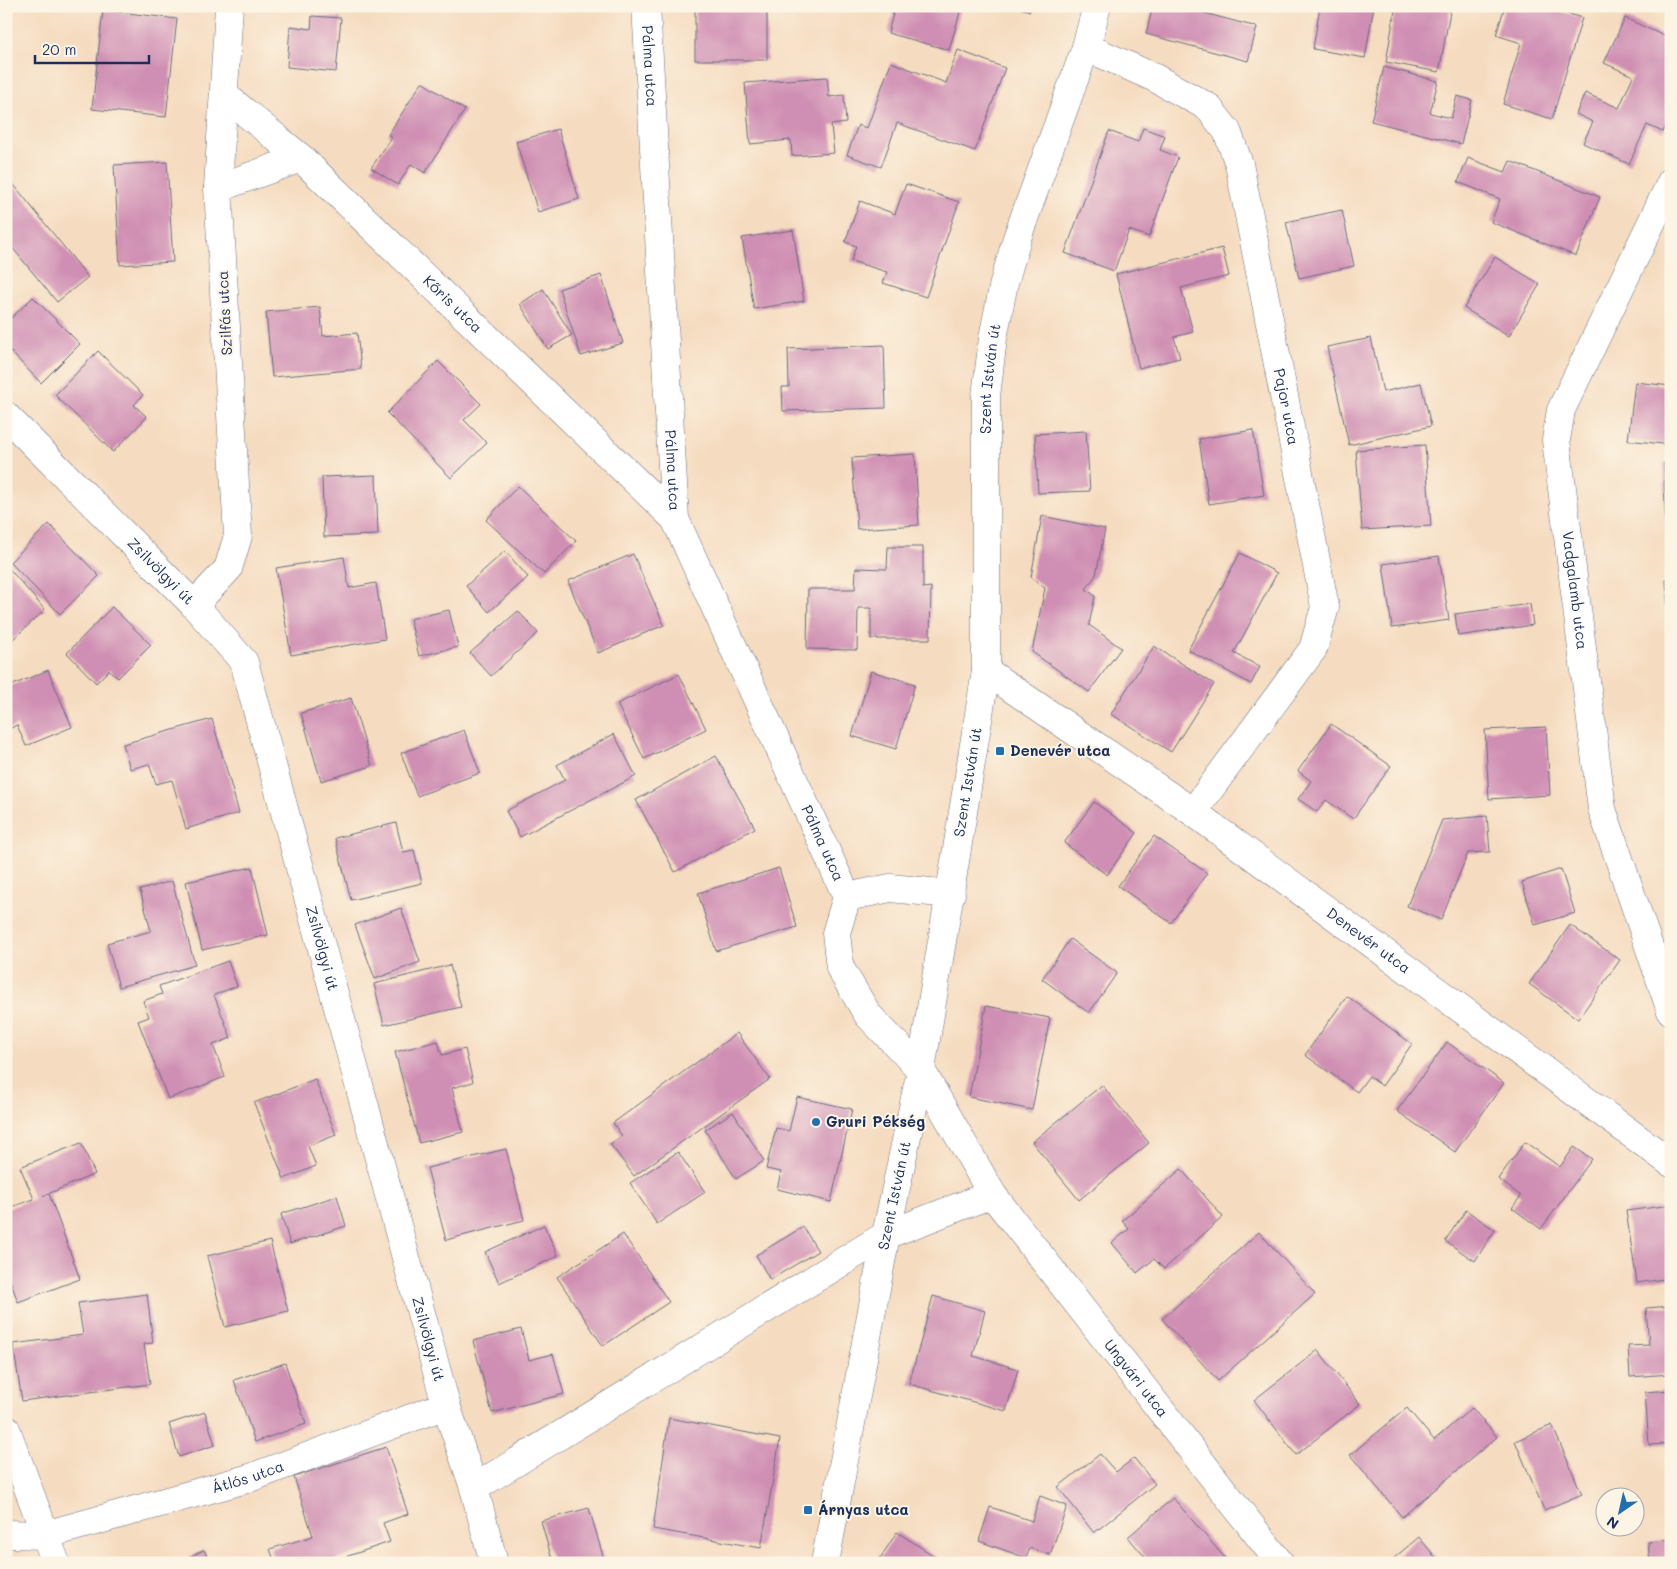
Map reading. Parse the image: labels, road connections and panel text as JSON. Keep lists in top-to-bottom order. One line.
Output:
{"streets":{"street":["Pálma utca","Kőris utca","Szilfás utca","Szent István út","Pajor utca","Zsilvölgyi út","Vadgalamb utca","Denevér utca","Ungvári utca","Átlós utca"]},"crossings":[["Pálma utca","Kőris utca"],["Pálma utca","Szent István út"],["Pálma utca","Ungvári utca"],["Kőris utca","Szilfás utca"],["Szilfás utca","Zsilvölgyi út"],["Szent István út","Pajor utca"],["Szent István út","Denevér utca"],["Szent István út","Ungvári utca"],["Pajor utca","Denevér utca"],["Zsilvölgyi út","Átlós utca"]],"places":{"transit":["Denevér utca","Árnyas utca"],"other":["Gruri Pékség"]},"scale_bar":"20 m","north":"bottom left"}
